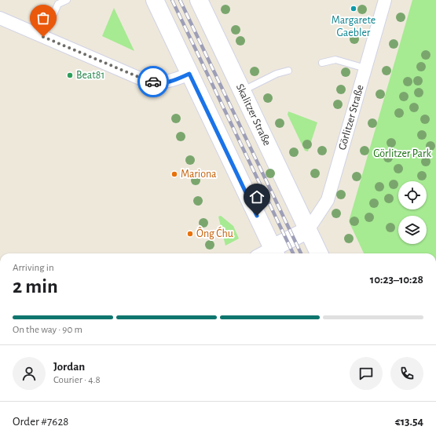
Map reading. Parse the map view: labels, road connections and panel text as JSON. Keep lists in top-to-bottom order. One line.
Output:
{"streets":{"main road":["Skalitzer Straße"],"street":["Görlitzer Straße"]},"crossings":[["Skalitzer Straße","Görlitzer Straße"]],"parks":["Görlitzer Park"],"places":["Margarete Gaebler","Beat81","Mariona","Ông Ćhu"],"page":{"heading":["2 min","Arriving in","10:23–10:28"],"panel":["Jordan","Courier · 4.8","Order #7628","€13.54"],"bar":"On the way · 90 m"}}
